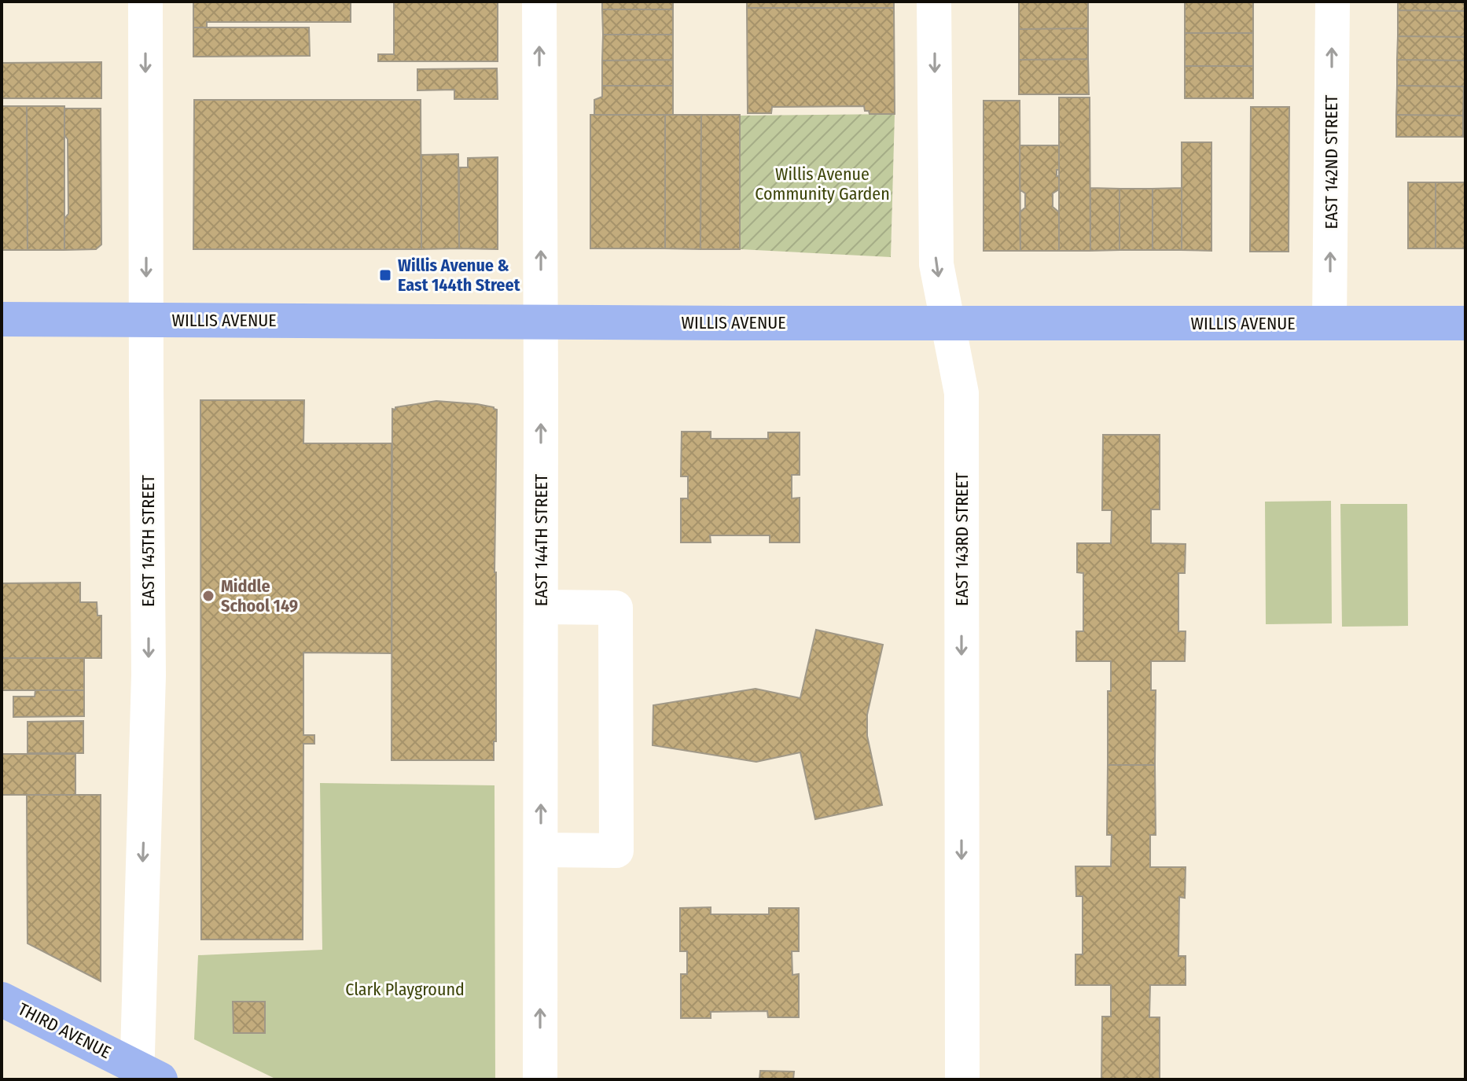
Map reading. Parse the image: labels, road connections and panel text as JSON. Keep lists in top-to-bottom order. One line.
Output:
{"streets":{"main road":["WILLIS AVENUE","THIRD AVENUE"],"street":["EAST 142ND STREET","EAST 143RD STREET","EAST 144TH STREET","EAST 145TH STREET"]},"crossings":[["EAST 142ND STREET","WILLIS AVENUE"],["WILLIS AVENUE","EAST 143RD STREET"],["WILLIS AVENUE","EAST 144TH STREET"],["WILLIS AVENUE","EAST 145TH STREET"],["EAST 145TH STREET","THIRD AVENUE"]],"one_way":["EAST 142ND STREET","EAST 143RD STREET","EAST 144TH STREET","EAST 145TH STREET"],"parks":["Willis Avenue Community Garden","Clark Playground"],"places":{"transit":["Willis Avenue & East 144th Street"],"other":["Middle School 149"]}}
